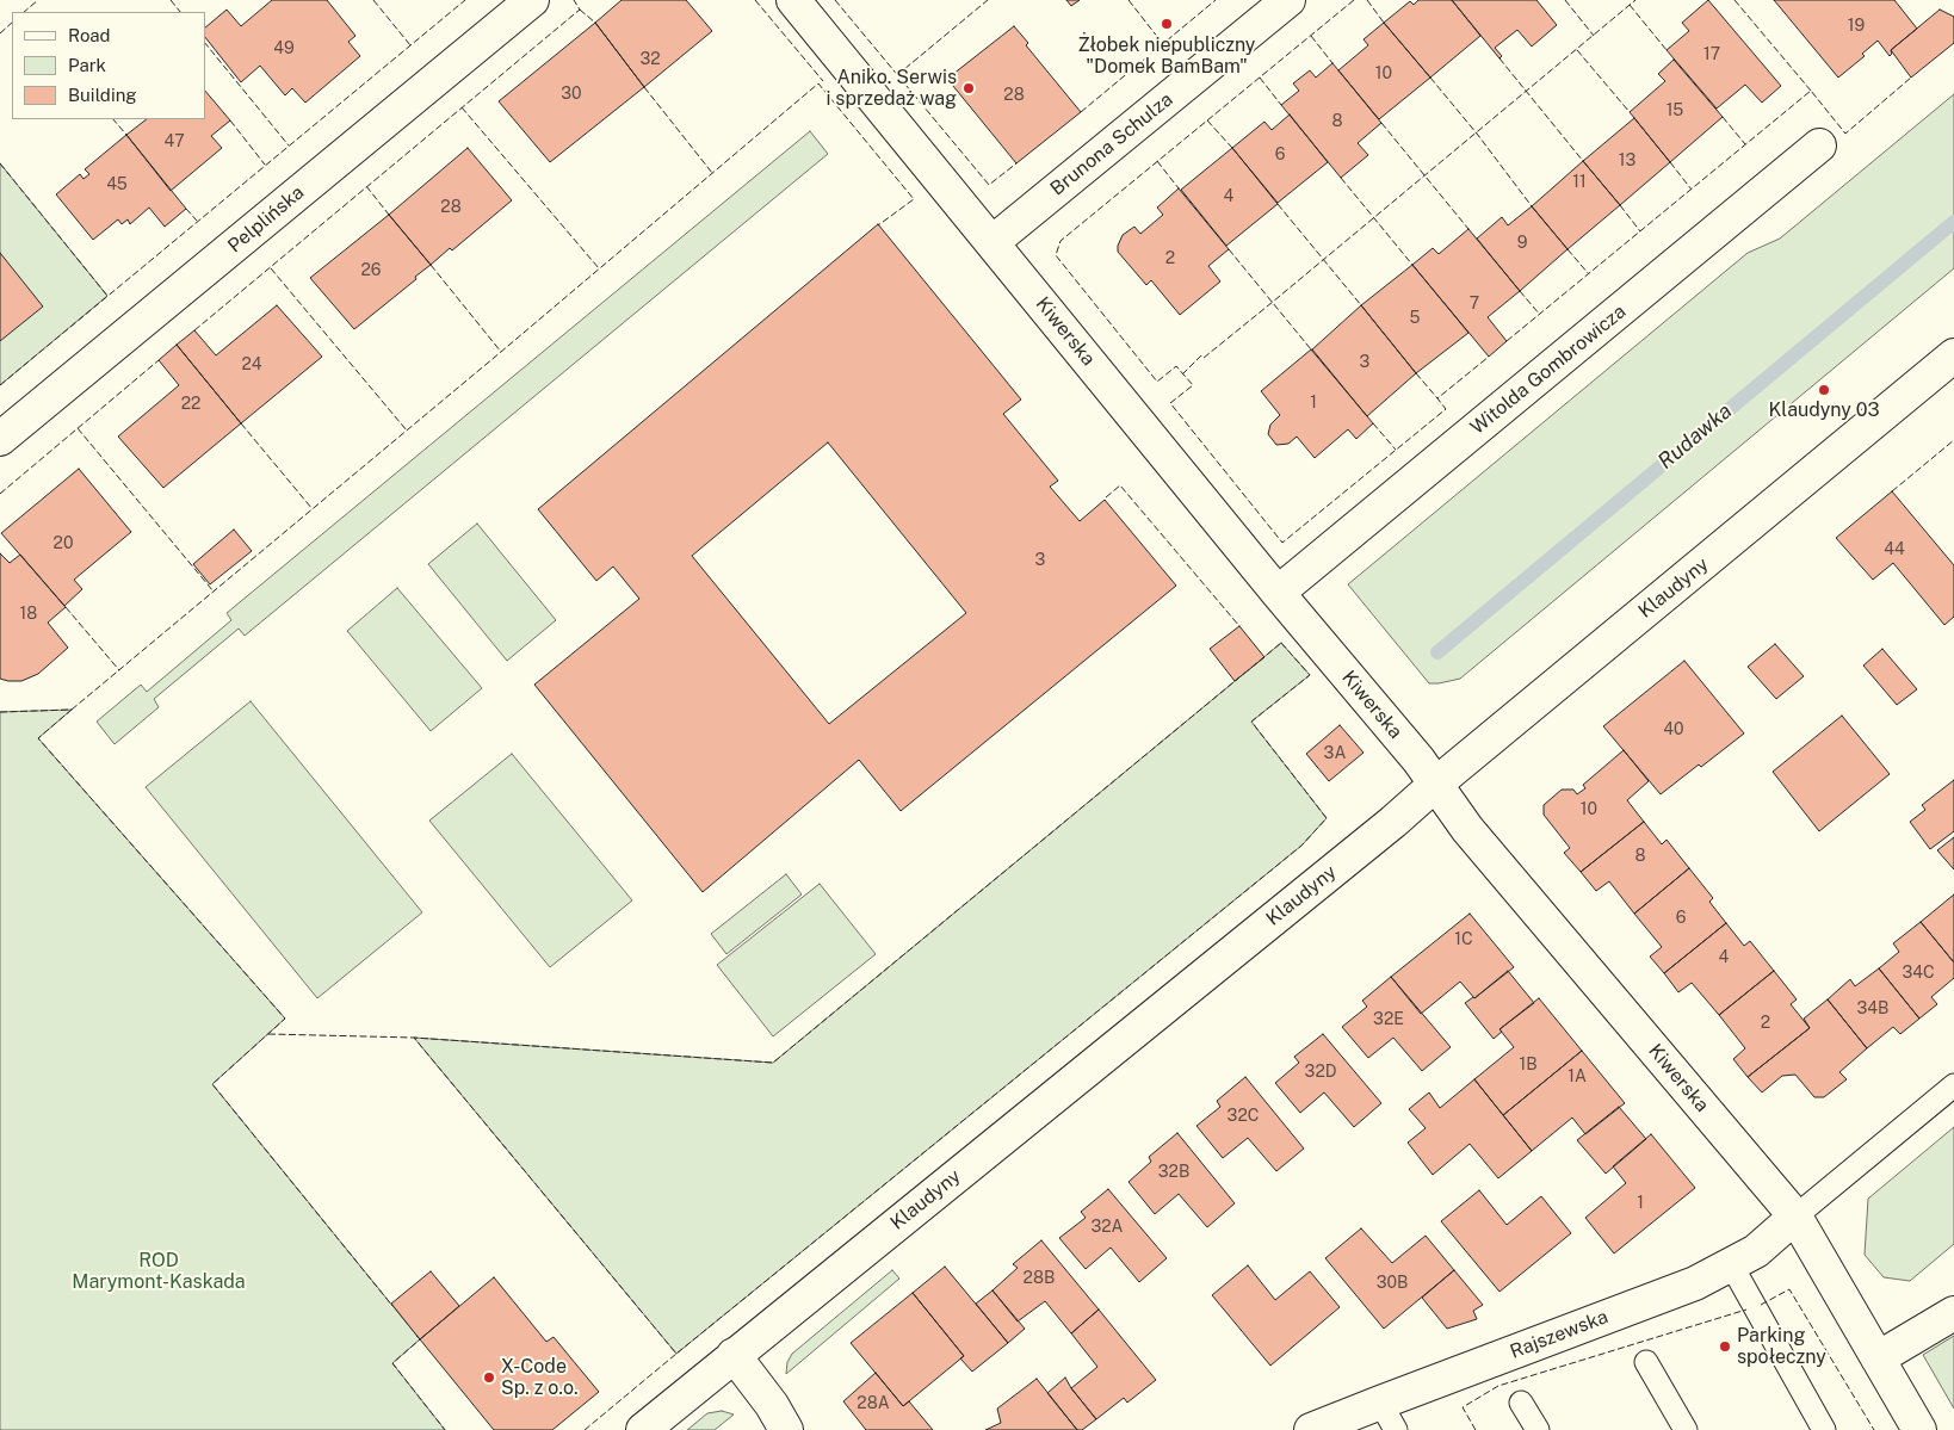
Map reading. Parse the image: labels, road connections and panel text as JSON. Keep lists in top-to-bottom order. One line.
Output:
{"streets":{"street":["Brunona Schulza","Pelplińska","Kiwerska","Witolda Gombrowicza","Klaudyny","Rajszewska"]},"crossings":[["Brunona Schulza","Kiwerska"],["Kiwerska","Witolda Gombrowicza"],["Kiwerska","Klaudyny"],["Kiwerska","Rajszewska"]],"water":["Rudawka"],"parks":["ROD Marymont-Kaskada"],"places":["Żłobek niepubliczny \"Domek BamBam\"","Aniko. Serwis i sprzedaż wag","Klaudyny 03","Parking społeczny","X-Code Sp. z o.o."],"house_numbers":["19","49","17","32","10","30","28","15","8","47","6","13","11","45","4","28","9","2","26","7","5","3","24","1","22","20","44","3","18","40","3A","10","8","6","1C","4","34C","34B","32E","2","1B","32D","1A","32C","32B","1","32A","28B","30B","28A"],"legend":["Road","Park","Building"]}
